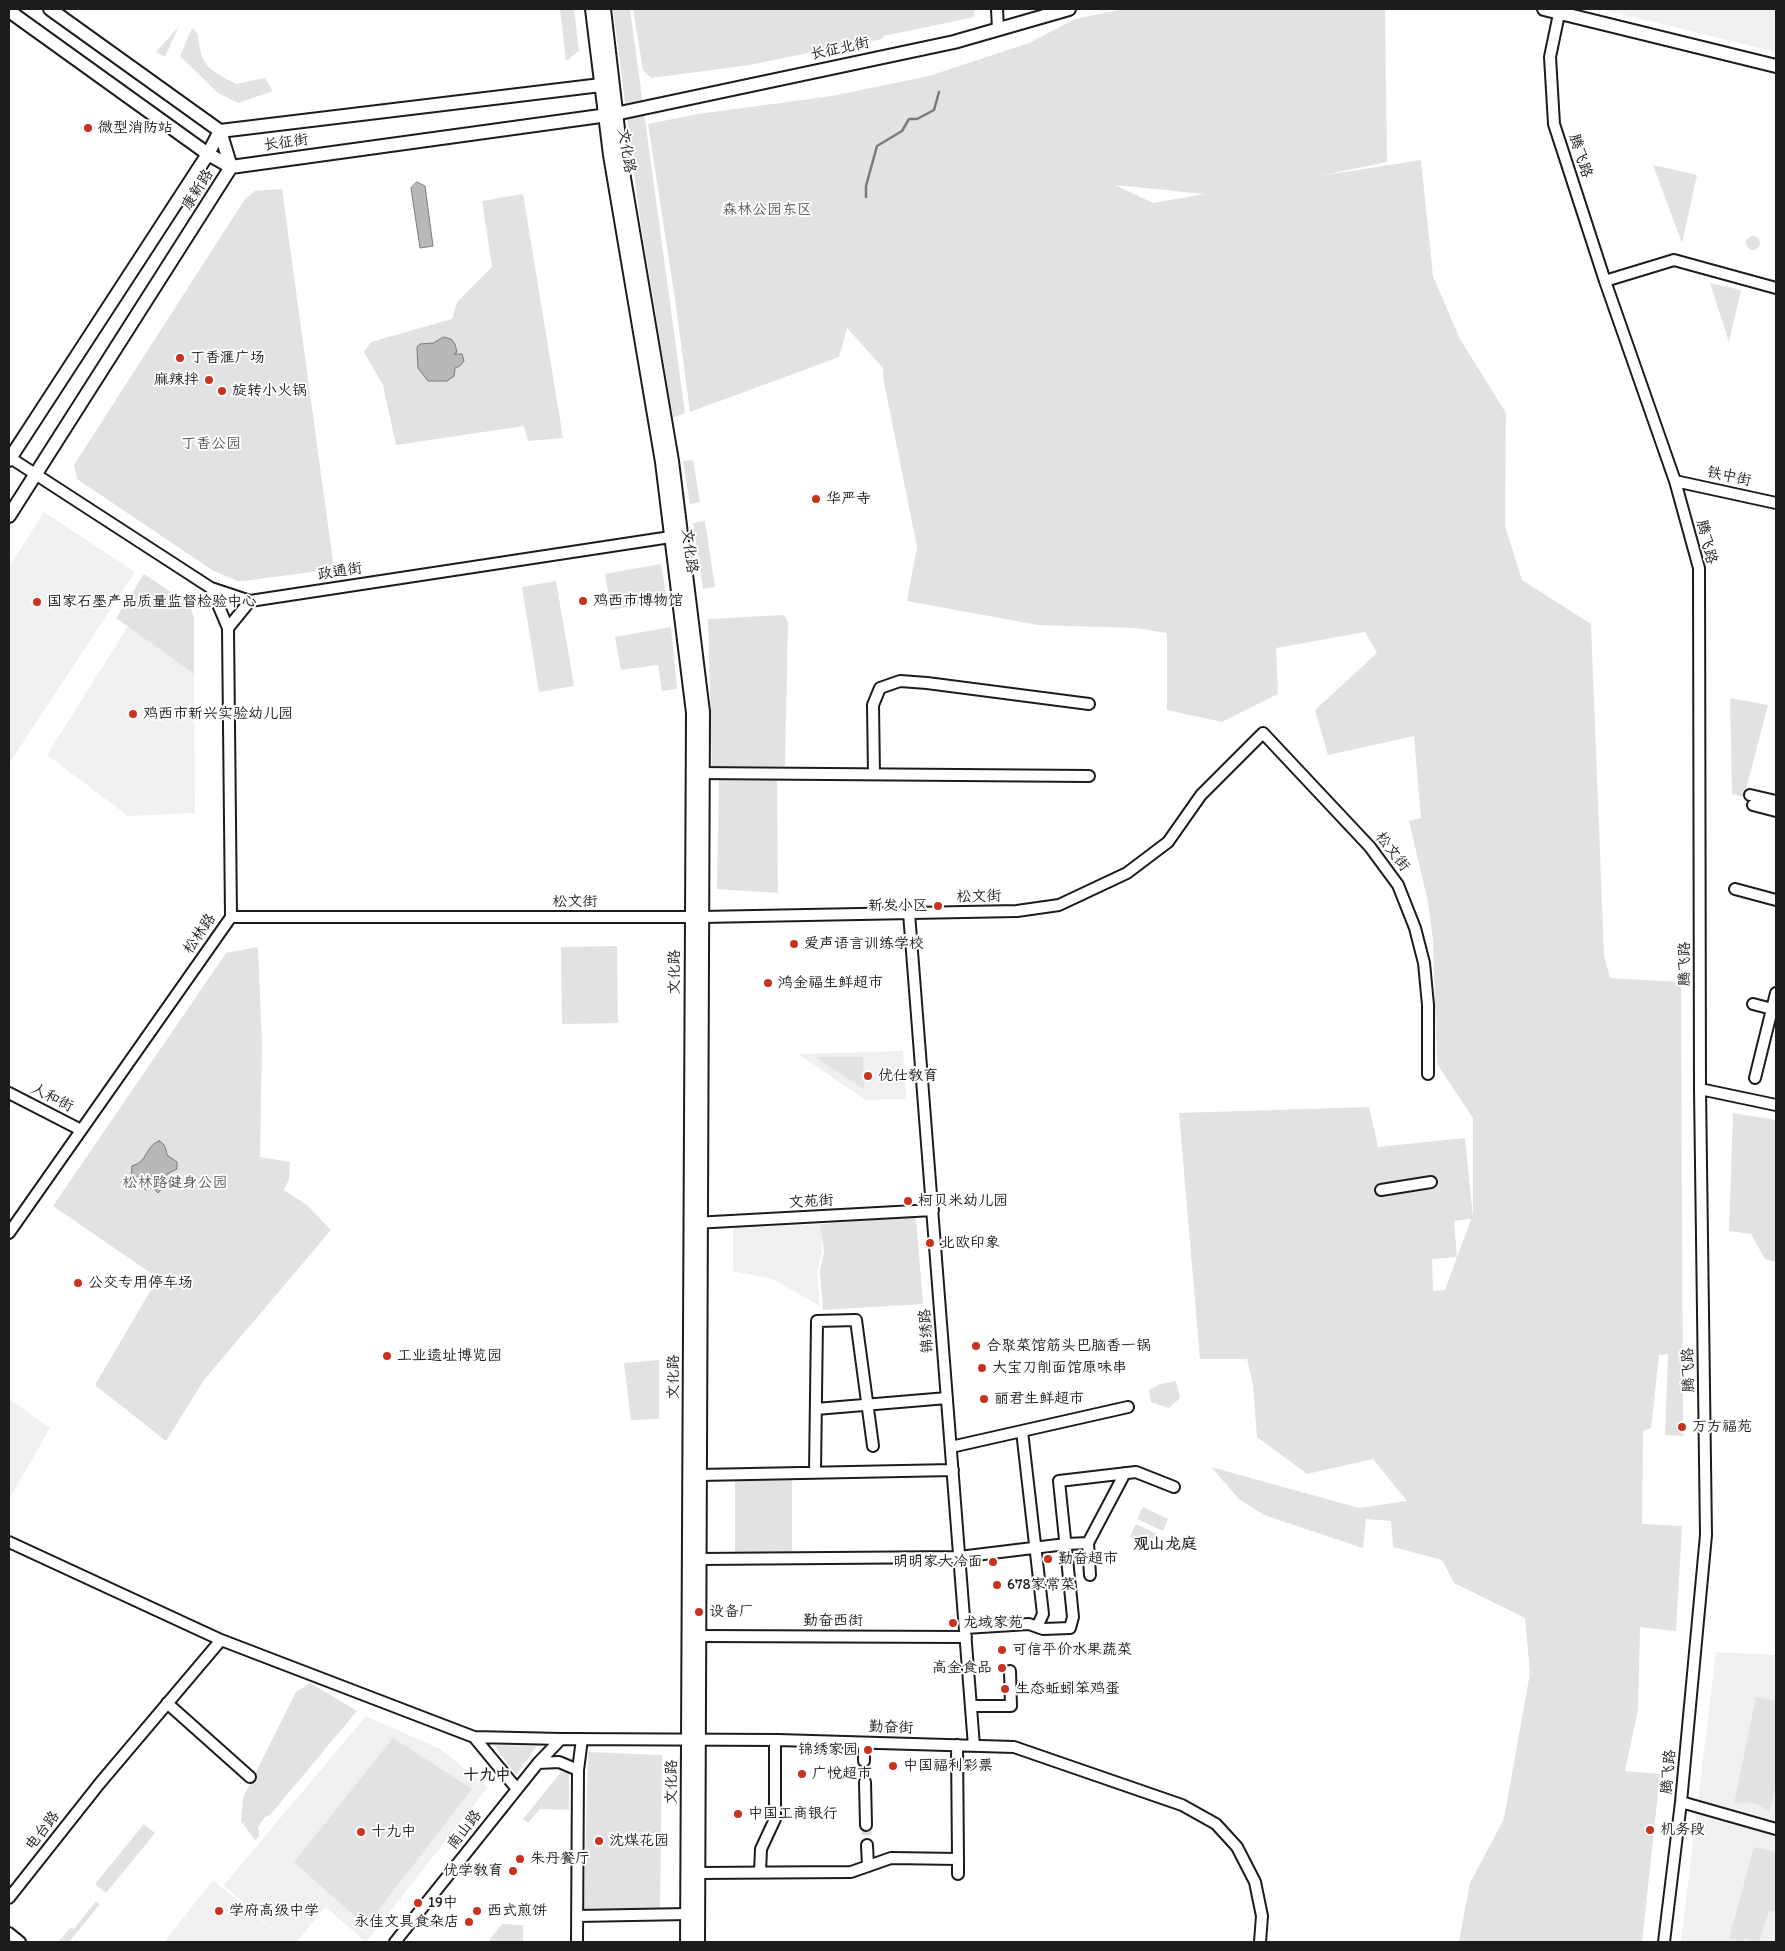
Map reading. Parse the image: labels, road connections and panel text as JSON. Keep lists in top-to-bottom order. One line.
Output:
{"streets":{"main road":["长征北街","长征街","文化路","康新路"],"street":["腾飞路","铁中街","政通街","松文街","松林路","人和街","文苑街","锦绣路","勤奋西街","勤奋街","南山路","电台路"]},"crossings":[["长征北街","长征街"],["长征北街","文化路"],["长征街","文化路"],["长征街","康新路"],["文化路","政通街"],["文化路","松文街"],["文化路","文苑街"],["文化路","勤奋西街"],["文化路","勤奋街"],["腾飞路","铁中街"],["康新路","政通街"],["松文街","松林路"],["松文街","锦绣路"],["松林路","人和街"],["文苑街","锦绣路"],["锦绣路","勤奋西街"],["锦绣路","勤奋街"],["勤奋街","南山路"]],"districts":["观山龙庭","十九中"],"parks":["森林公园东区","丁香公园","松林路健身公园"],"places":["微型消防站","丁香滙广场","麻辣拌","旋转小火锅","华严寺","鸡西市博物馆","国家石墨产品质量监督检验中心","鸡西市新兴实验幼儿园","新发小区","爱声语言训练学校","鸿金福生鲜超市","优仕教育","柯贝米幼儿园","北欧印象","公交专用停车场","合聚菜馆筋头巴脑香一锅","工业遗址博览园","大宝刀削面馆原味串","丽君生鲜超市","万方福苑","勤奋超市","明明家大冷面","678家常菜","设备厂","龙域家苑","可信平价水果蔬菜","高金食品","生态蚯蚓笨鸡蛋","锦绣家园","中国福利彩票","广悦超市","中国工商银行","机务段","十九中","沈煤花园","朱丹餐厅","优学教育","19中","学府高级中学","西式煎饼","永佳文具食杂店"]}
